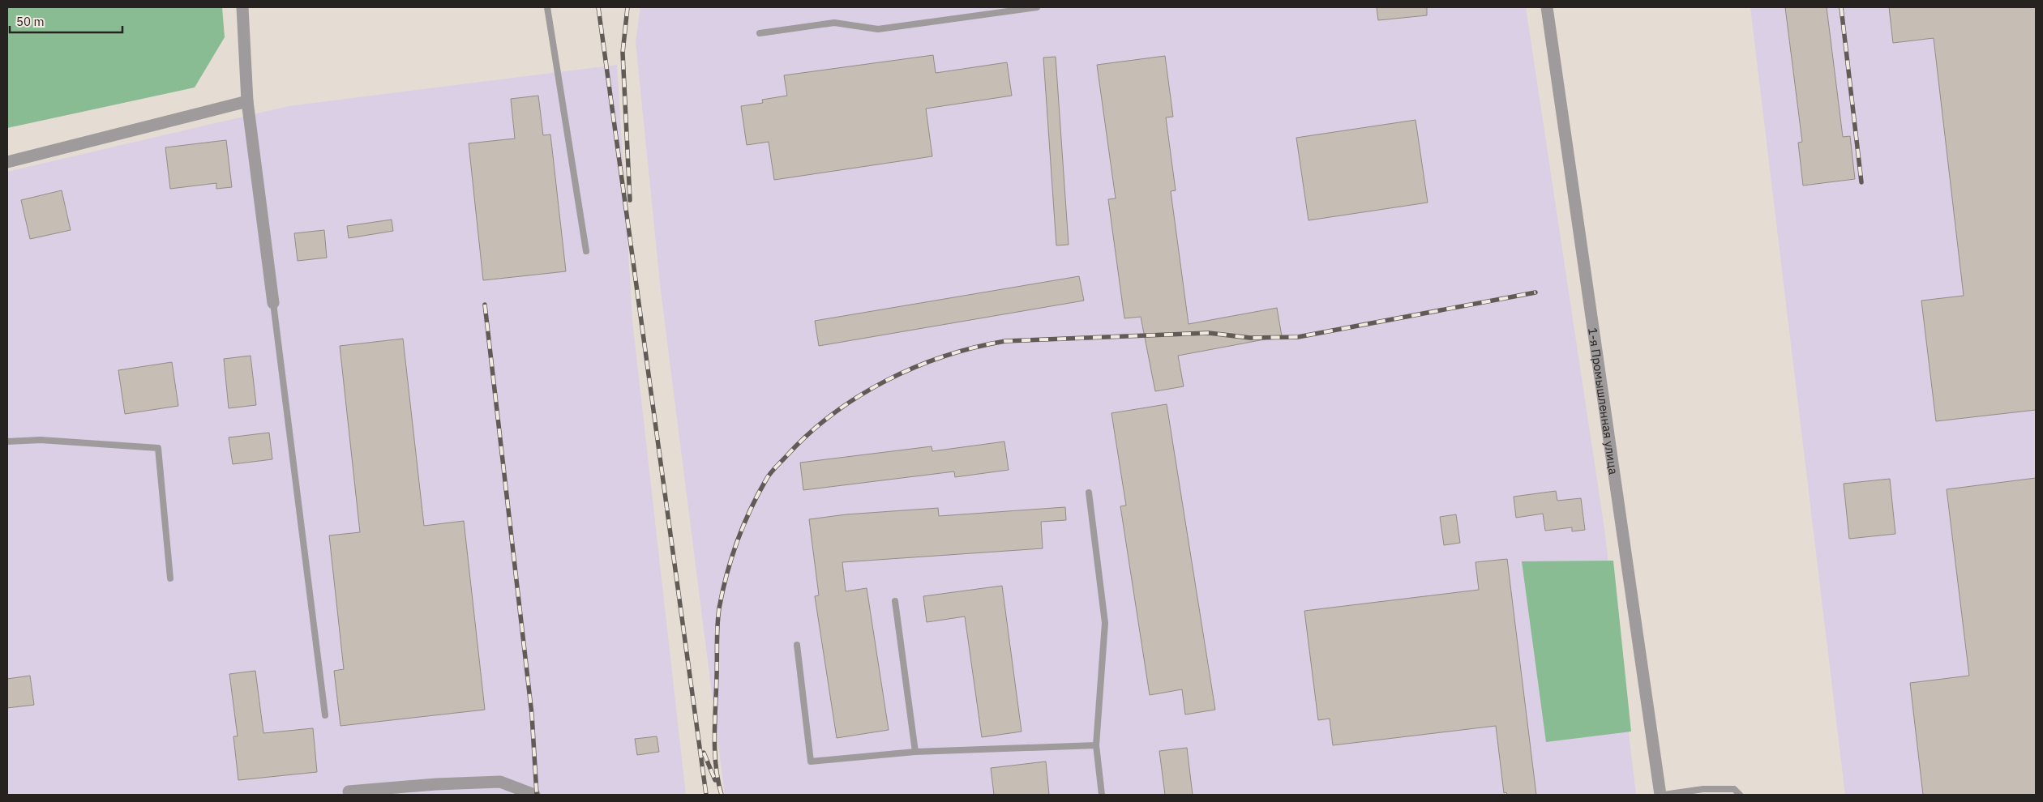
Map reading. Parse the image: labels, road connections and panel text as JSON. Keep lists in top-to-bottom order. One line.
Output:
{"streets":{"street":["1-я Промышленная улица"]},"scale_bar":"50 m"}
